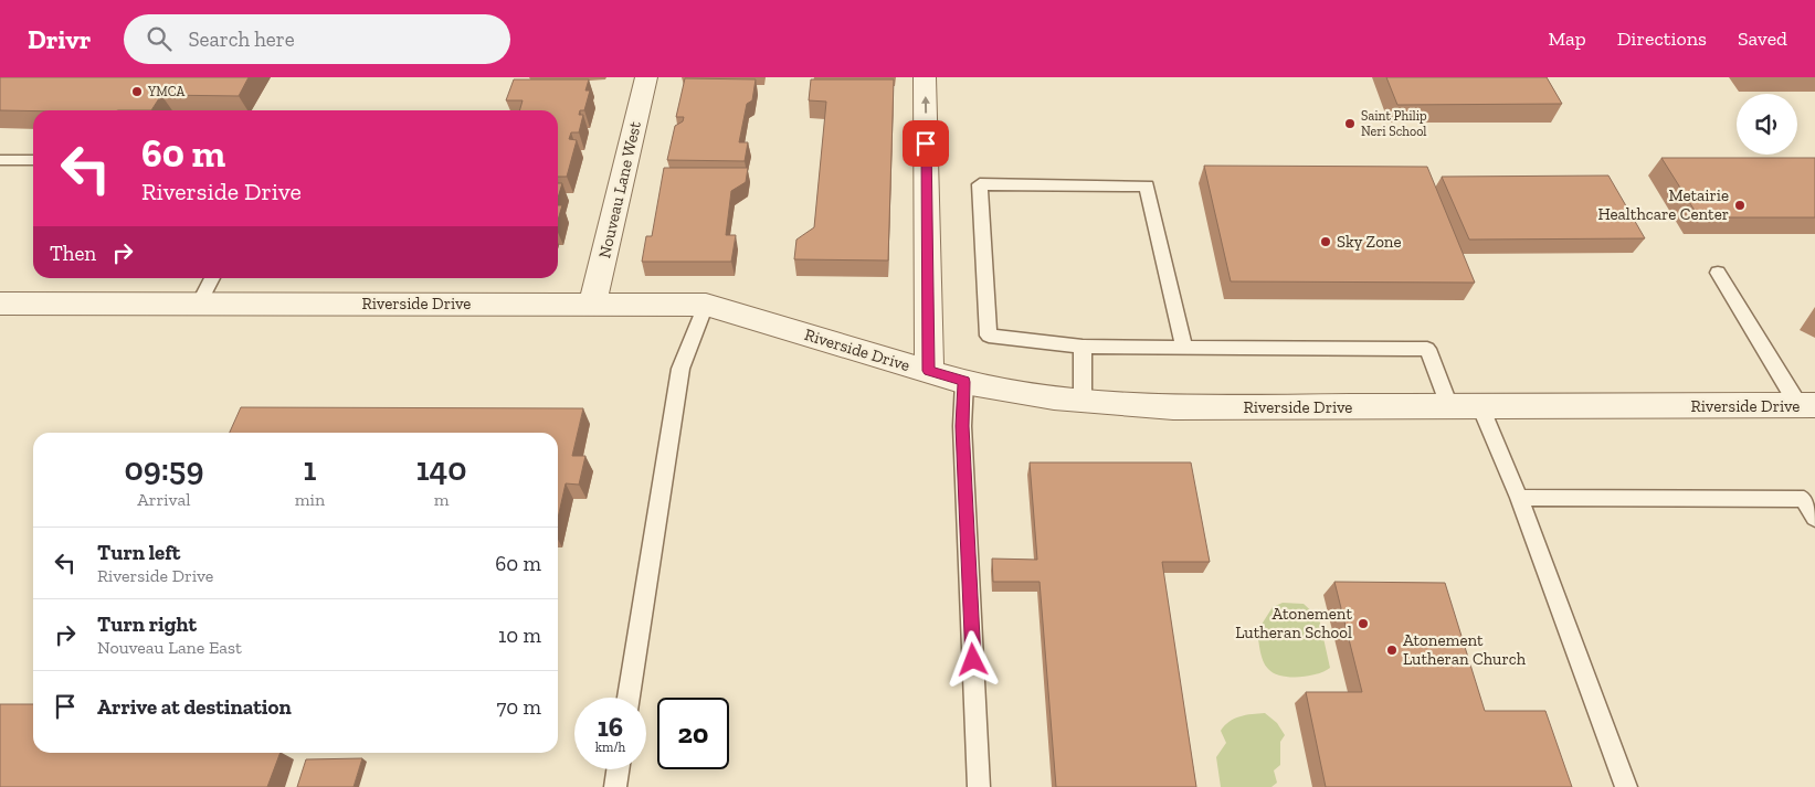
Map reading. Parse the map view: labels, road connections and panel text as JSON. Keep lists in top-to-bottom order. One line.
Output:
{"streets":{"street":["Nouveau Lane West","Riverside Drive"]},"crossings":[["Nouveau Lane West","Riverside Drive"]],"places":["YMCA","Saint Philip Neri School","Metairie Healthcare Center","Sky Zone","Atonement Lutheran School","Atonement Lutheran Church"],"page":{"header":"Drivr","search":"Search here","nav":["Map","Directions","Saved"],"turn":["60 m","Riverside Drive"],"then":"Then","eta":["09:59","Arrival","1","min","140","m"],"list":[{"name":"Turn left","note":"Riverside Drive","value":"60 m"},{"name":"Turn right","note":"Nouveau Lane East","value":"10 m"},{"name":"Arrive at destination","value":"70 m"}],"speed":"16 km/h","limit":"20"}}
